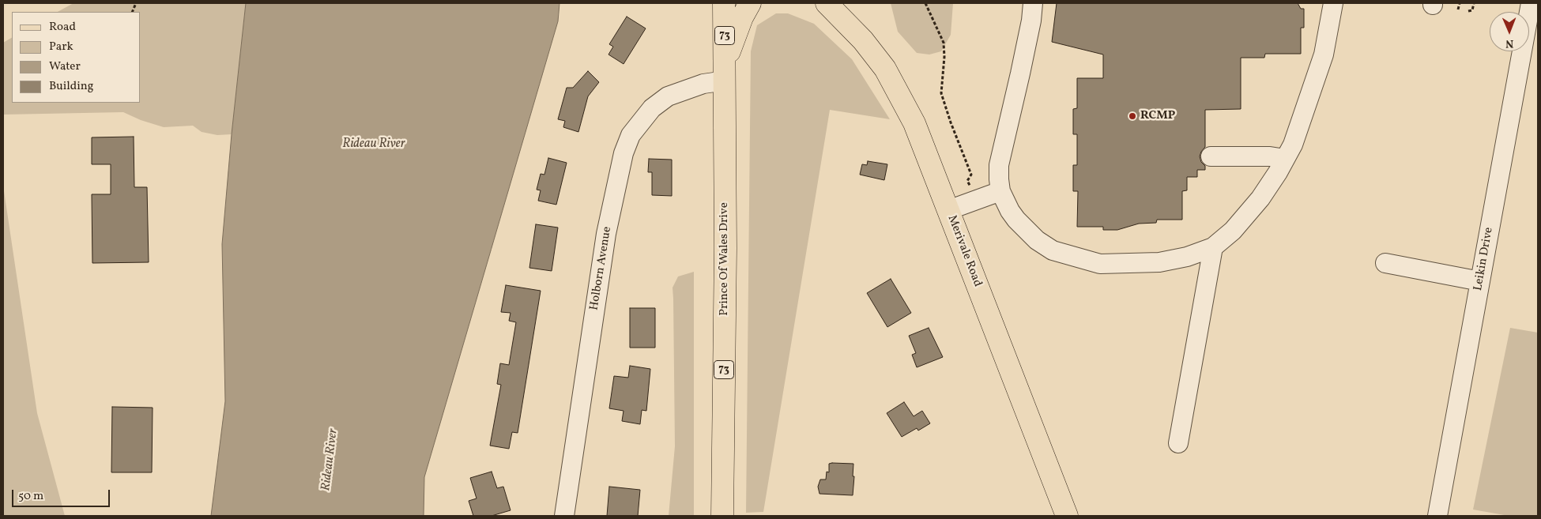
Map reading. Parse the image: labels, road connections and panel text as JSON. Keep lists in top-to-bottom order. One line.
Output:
{"streets":{"main road":["73","Merivale Road","Prince Of Wales Drive"],"street":["Leikin Drive","Holborn Avenue"]},"crossings":[["Prince Of Wales Drive","Holborn Avenue"]],"water":["Rideau River"],"places":["RCMP"],"legend":["Road","Park","Water","Building"],"scale_bar":"50 m","north":"bottom"}
